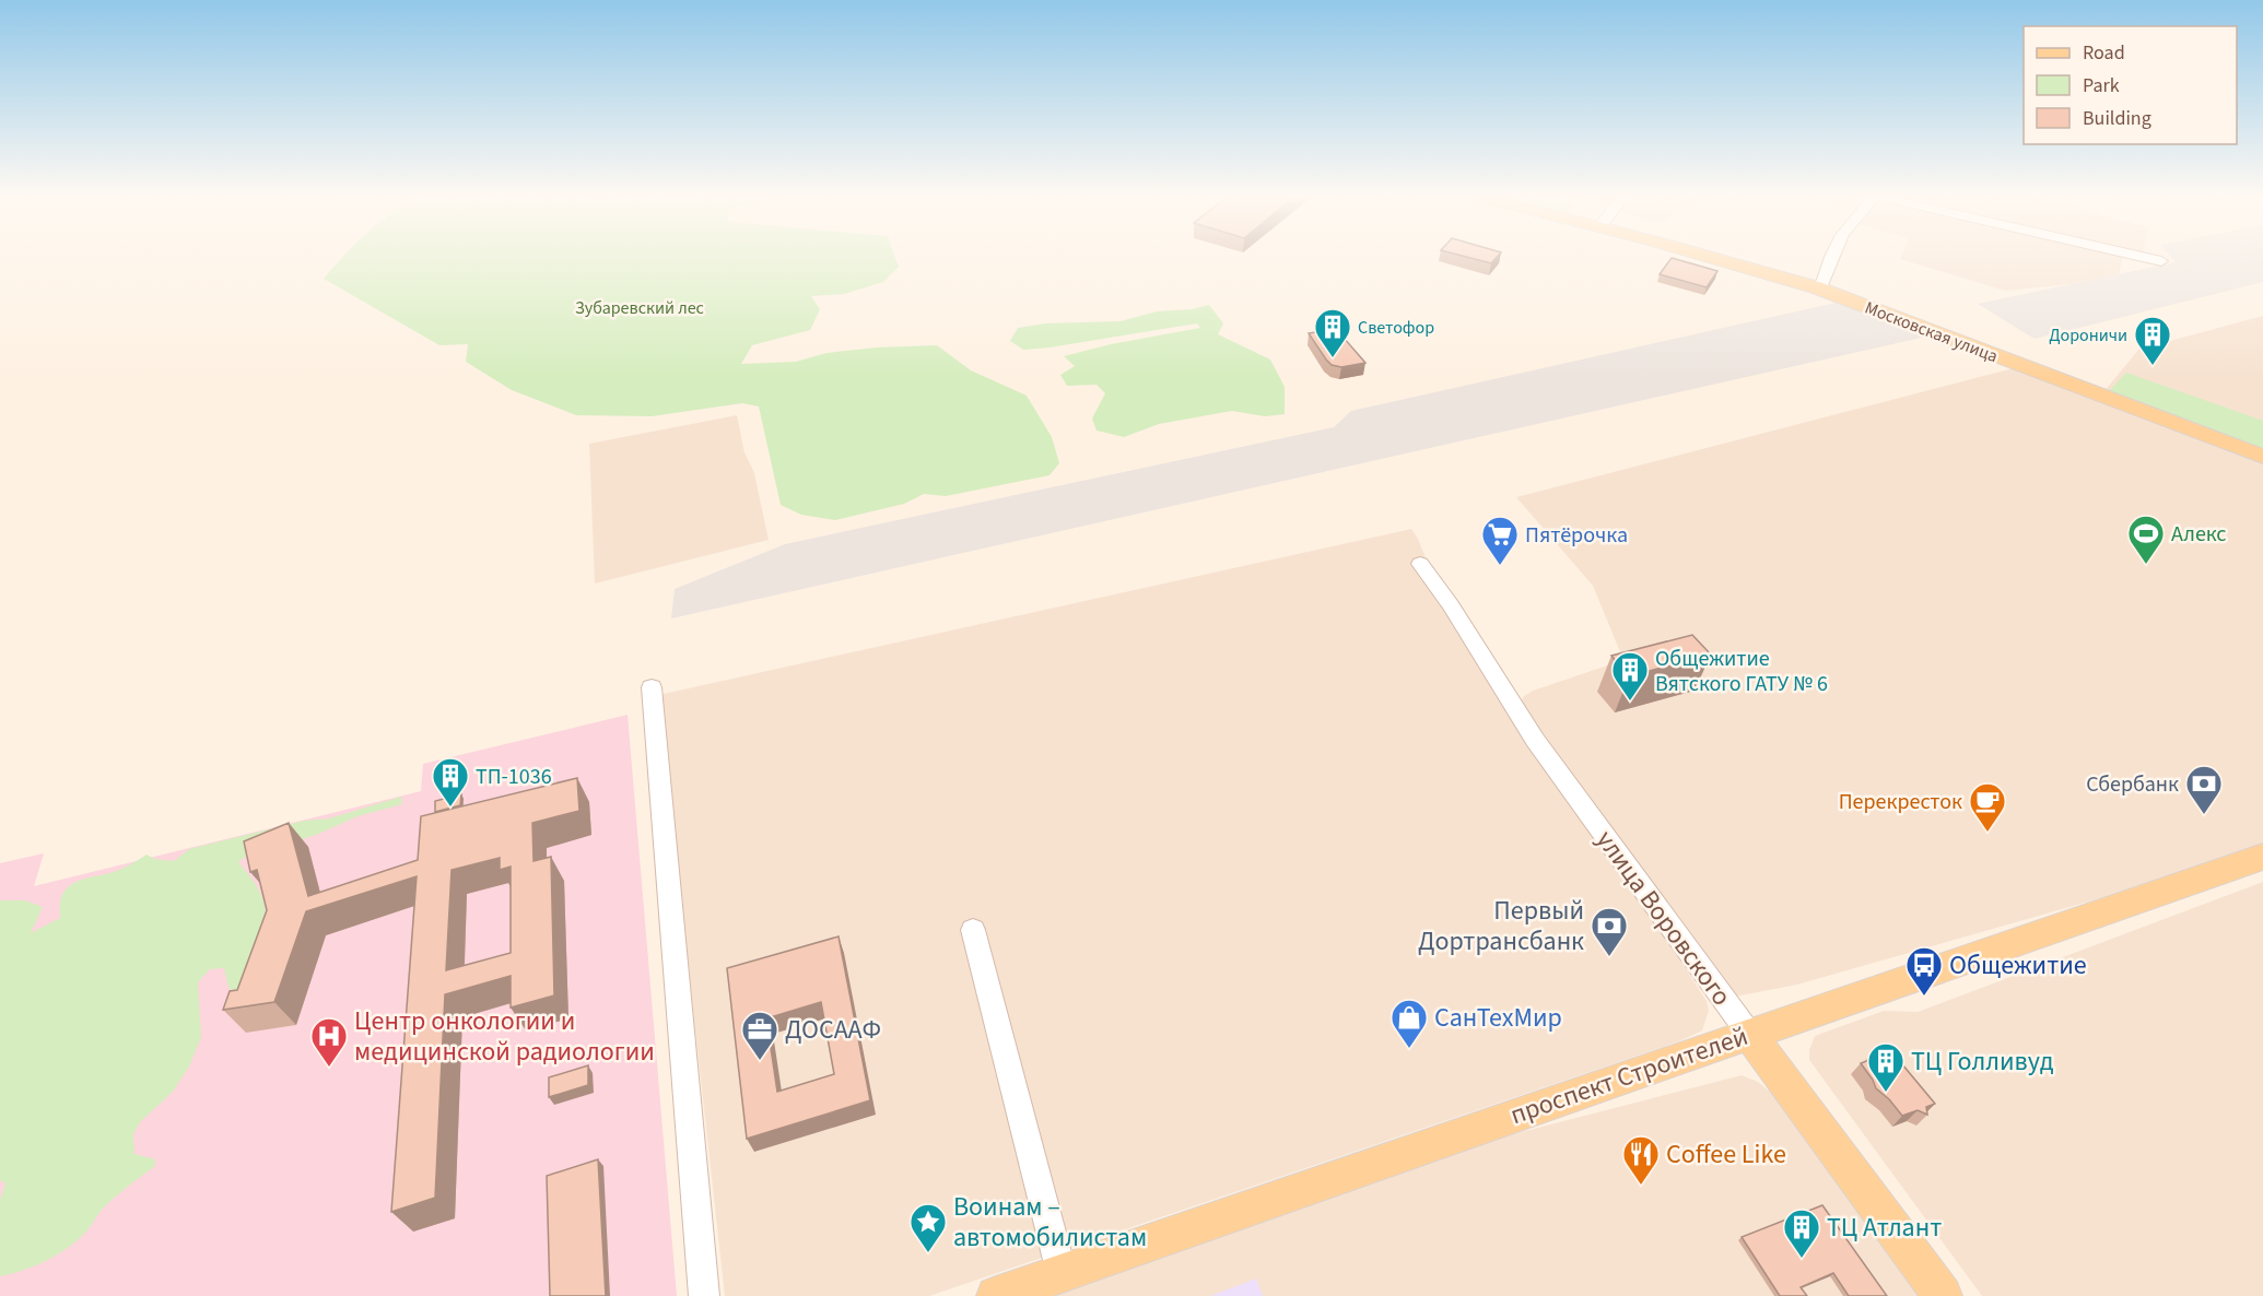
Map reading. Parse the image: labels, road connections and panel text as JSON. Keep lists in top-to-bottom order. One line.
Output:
{"streets":{"main road":["Московская улица","улица Воровского","проспект Строителей"]},"crossings":[["улица Воровского","проспект Строителей"]],"parks":["Зубаревский лес"],"places":{"building":["Светофор","Дороничи","Общежитие Вятского ГАТУ № 6","ТП-1036","ТЦ Голливуд","ТЦ Атлант"],"sports":["Алекс"],"supermarket":["Пятёрочка"],"bank":["Сбербанк","Первый Дортрансбанк"],"cafe":["Перекресток"],"bus stop":["Общежитие"],"shop":["СанТехМир"],"office":["ДОСААФ"],"hospital":["Центр онкологии и медицинской радиологии"],"restaurant":["Coffee Like"],"place":["Воинам – автомобилистам"]},"legend":["Road","Park","Building"]}
